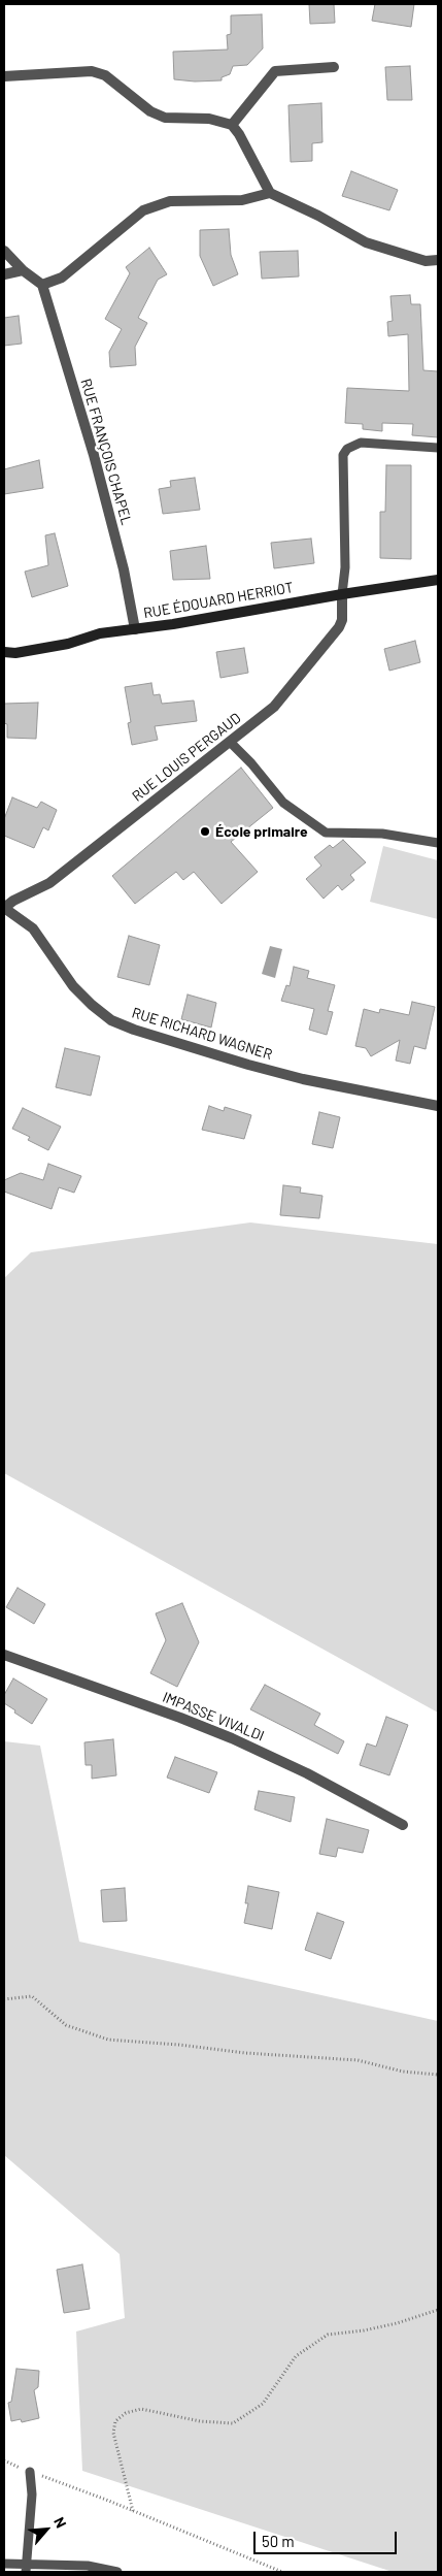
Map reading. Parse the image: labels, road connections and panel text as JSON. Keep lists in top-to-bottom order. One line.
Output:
{"streets":{"street":["RUE FRANÇOIS CHAPEL","RUE ÉDOUARD HERRIOT","RUE LOUIS PERGAUD","RUE RICHARD WAGNER","IMPASSE VIVALDI"]},"crossings":[["RUE FRANÇOIS CHAPEL","RUE ÉDOUARD HERRIOT"],["RUE ÉDOUARD HERRIOT","RUE LOUIS PERGAUD"],["RUE LOUIS PERGAUD","RUE RICHARD WAGNER"]],"places":["École primaire"],"scale_bar":"50 m","north":"top right"}
